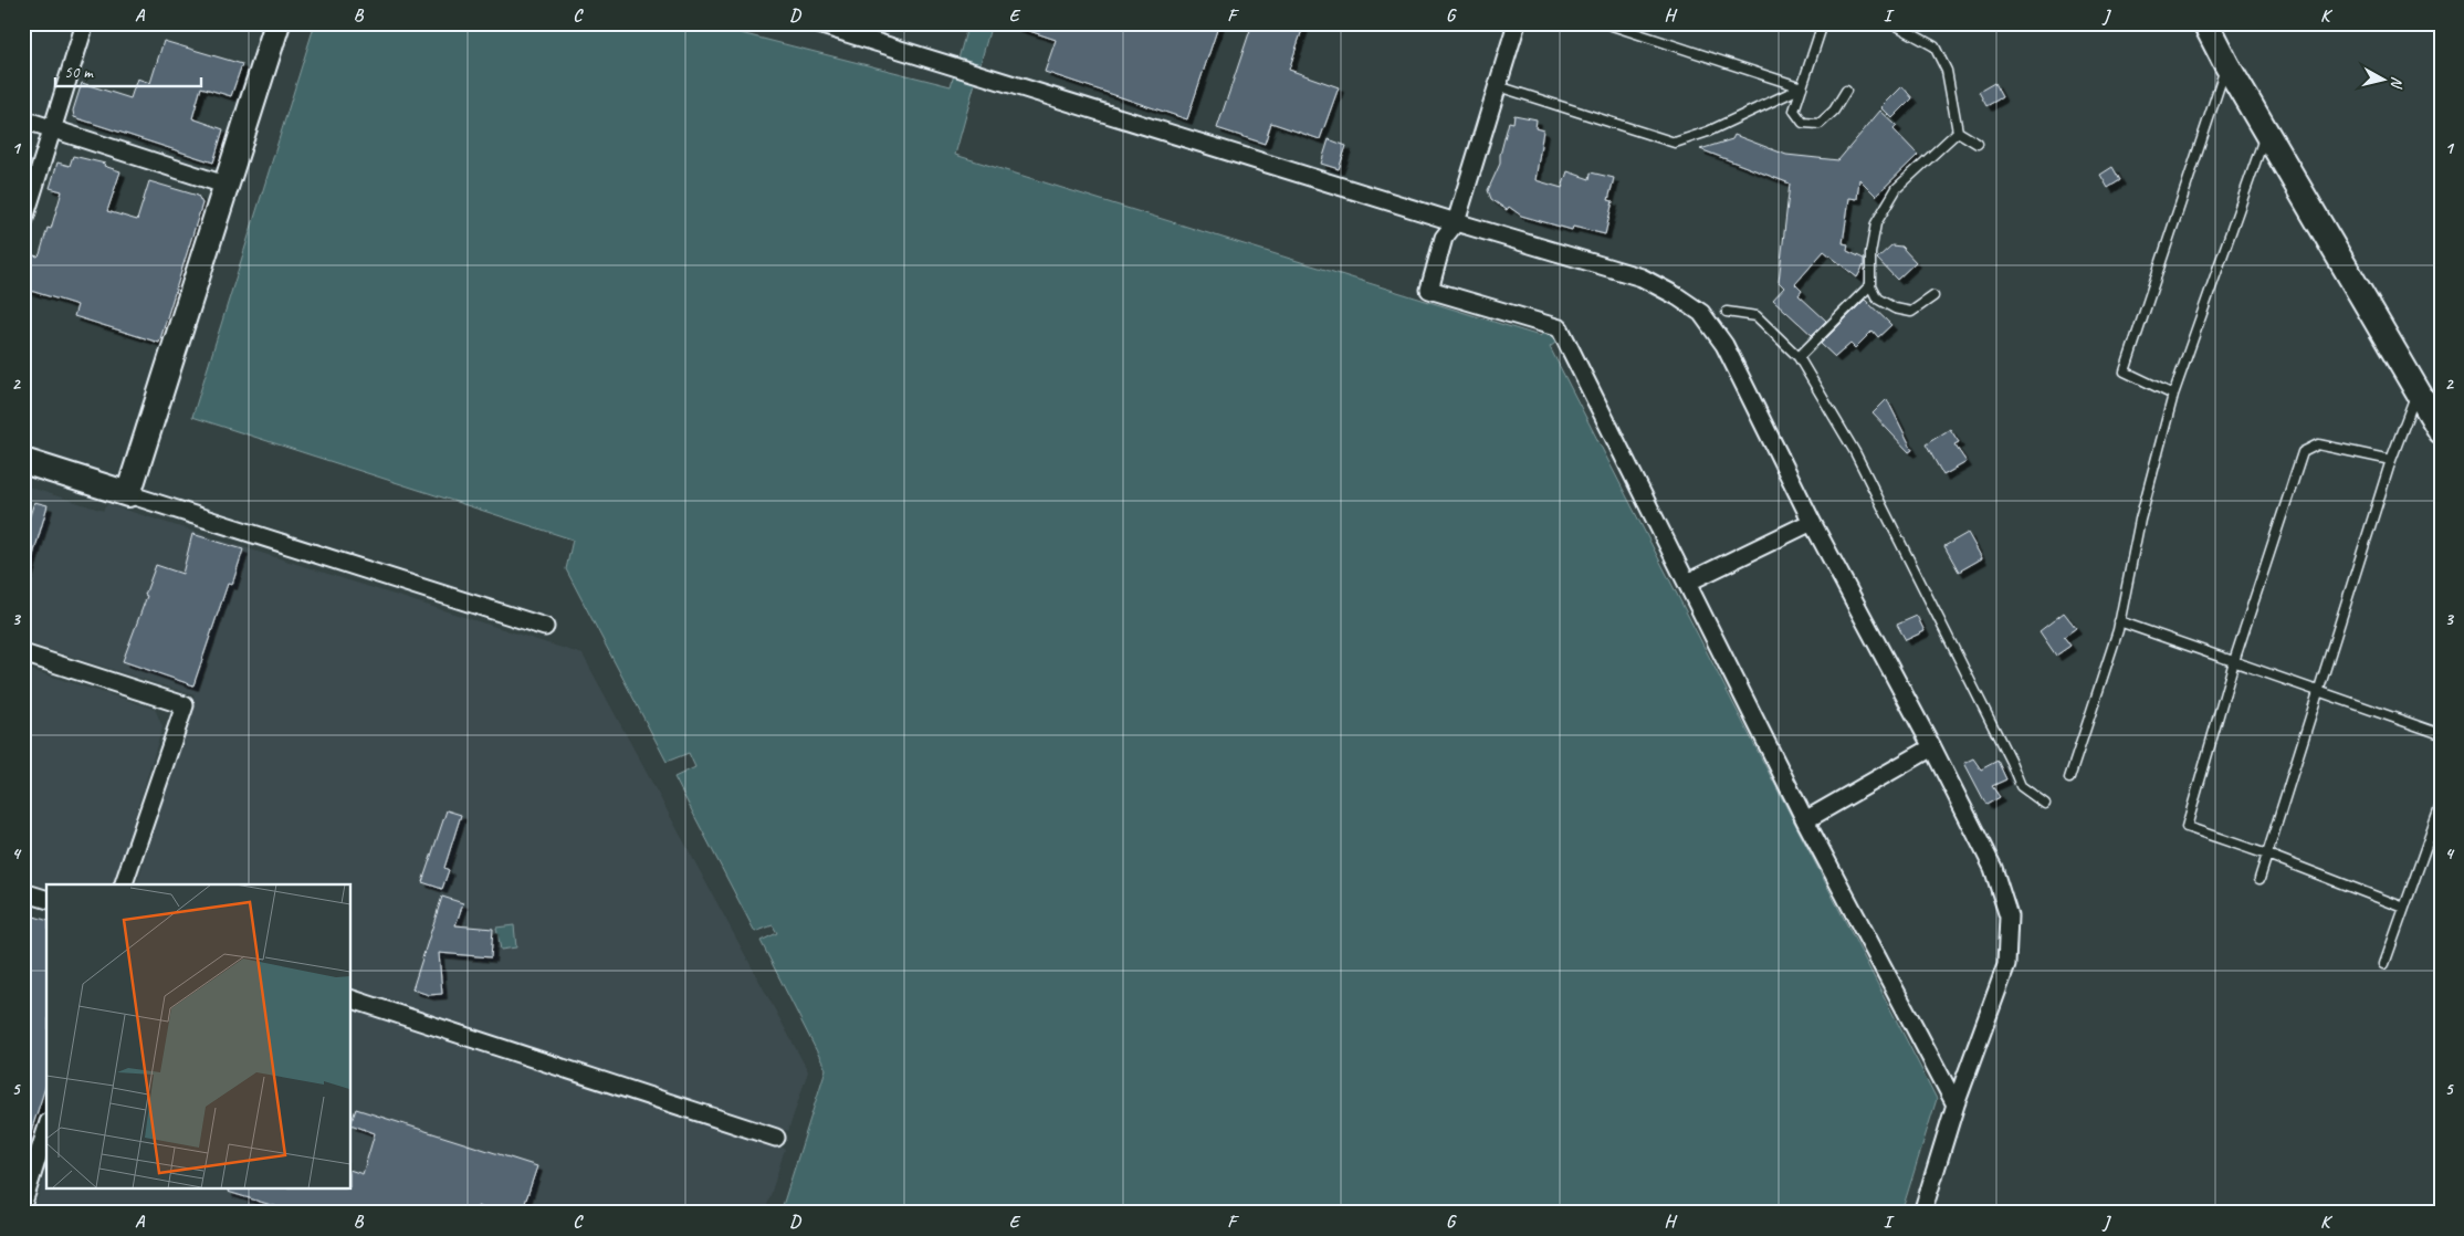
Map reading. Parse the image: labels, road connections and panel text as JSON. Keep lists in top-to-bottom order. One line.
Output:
{"scale_bar":"50 m","north":"right","grid":{"columns":["A","B","C","D","E","F","G","H","I","J","K"],"rows":["1","2","3","4","5"]}}
